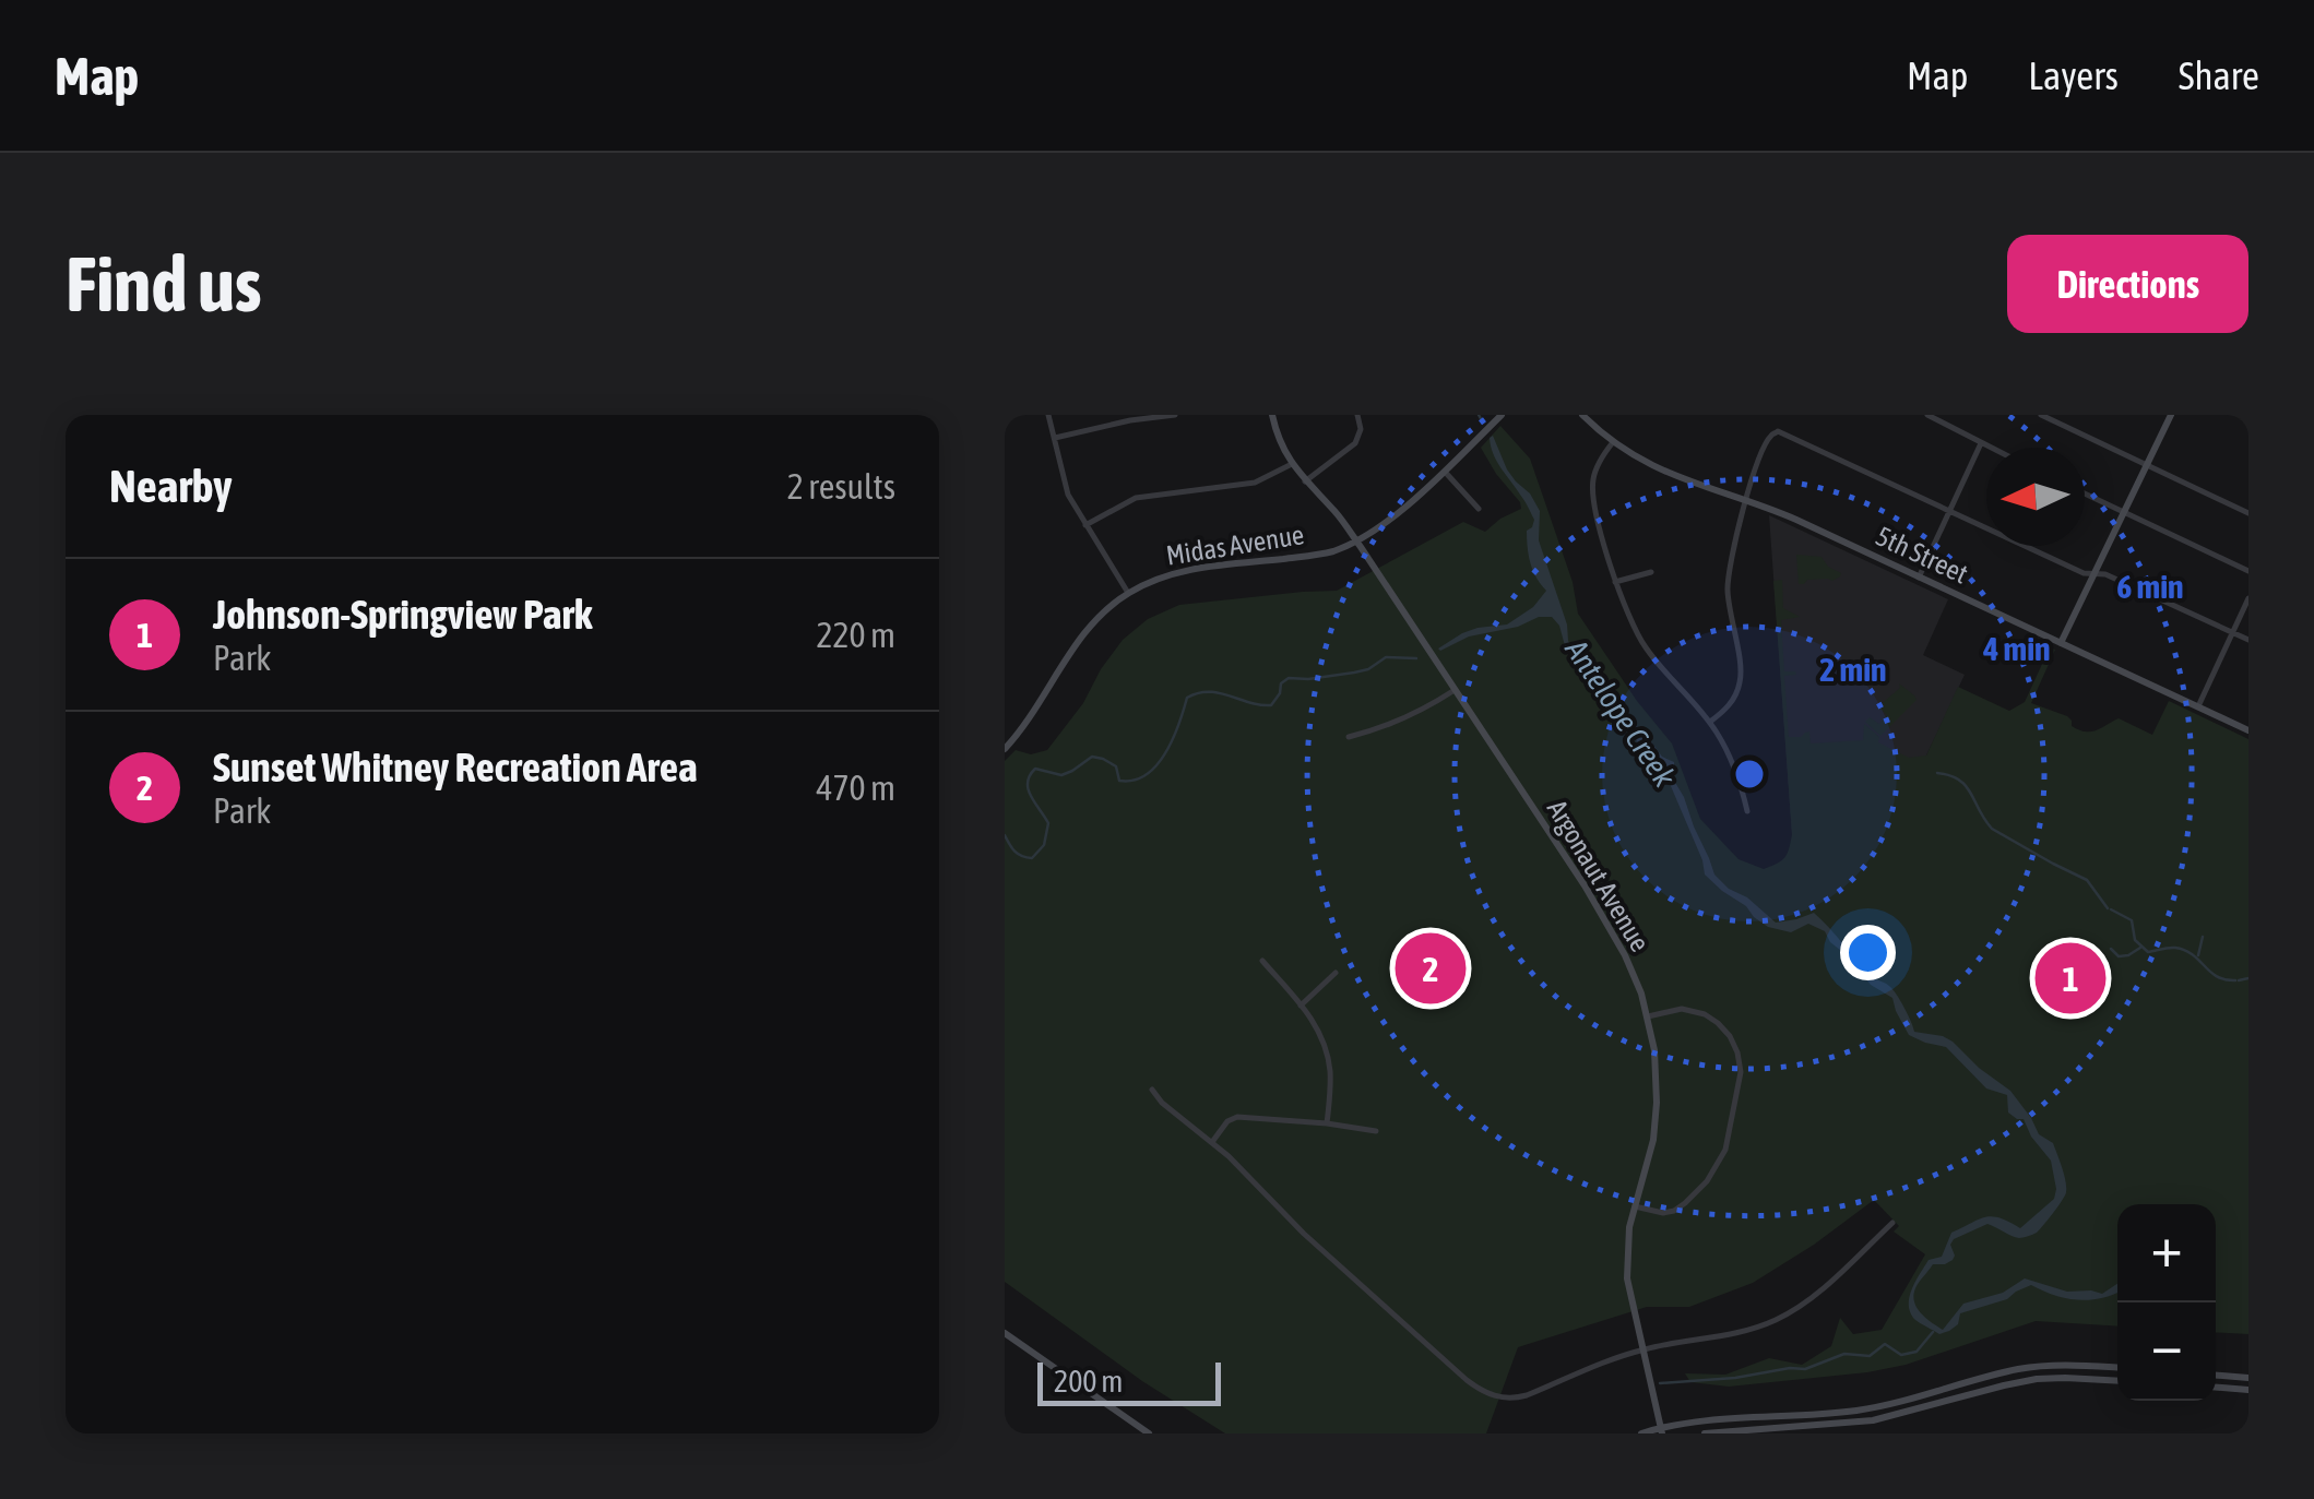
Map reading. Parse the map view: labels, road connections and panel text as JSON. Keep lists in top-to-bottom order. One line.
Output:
{"streets":{"street":["Midas Avenue","5th Street","Argonaut Avenue"]},"crossings":[["Midas Avenue","Argonaut Avenue"]],"water":["Antelope Creek"],"scale_bar":"200 m","north":"left","page":{"header":"Map","nav":["Map","Layers","Share"],"buttons":"Directions","title":"Find us","heading":["Nearby","2 results"],"list":[{"mark":"1","name":"Johnson-Springview Park","note":"Park","value":"220 m"},{"mark":"2","name":"Sunset Whitney Recreation Area","note":"Park","value":"470 m"}],"pins":["2","1"],"map_buttons":["+","−"],"scale":"200 m"},"rings":["6 min","4 min","2 min"]}
